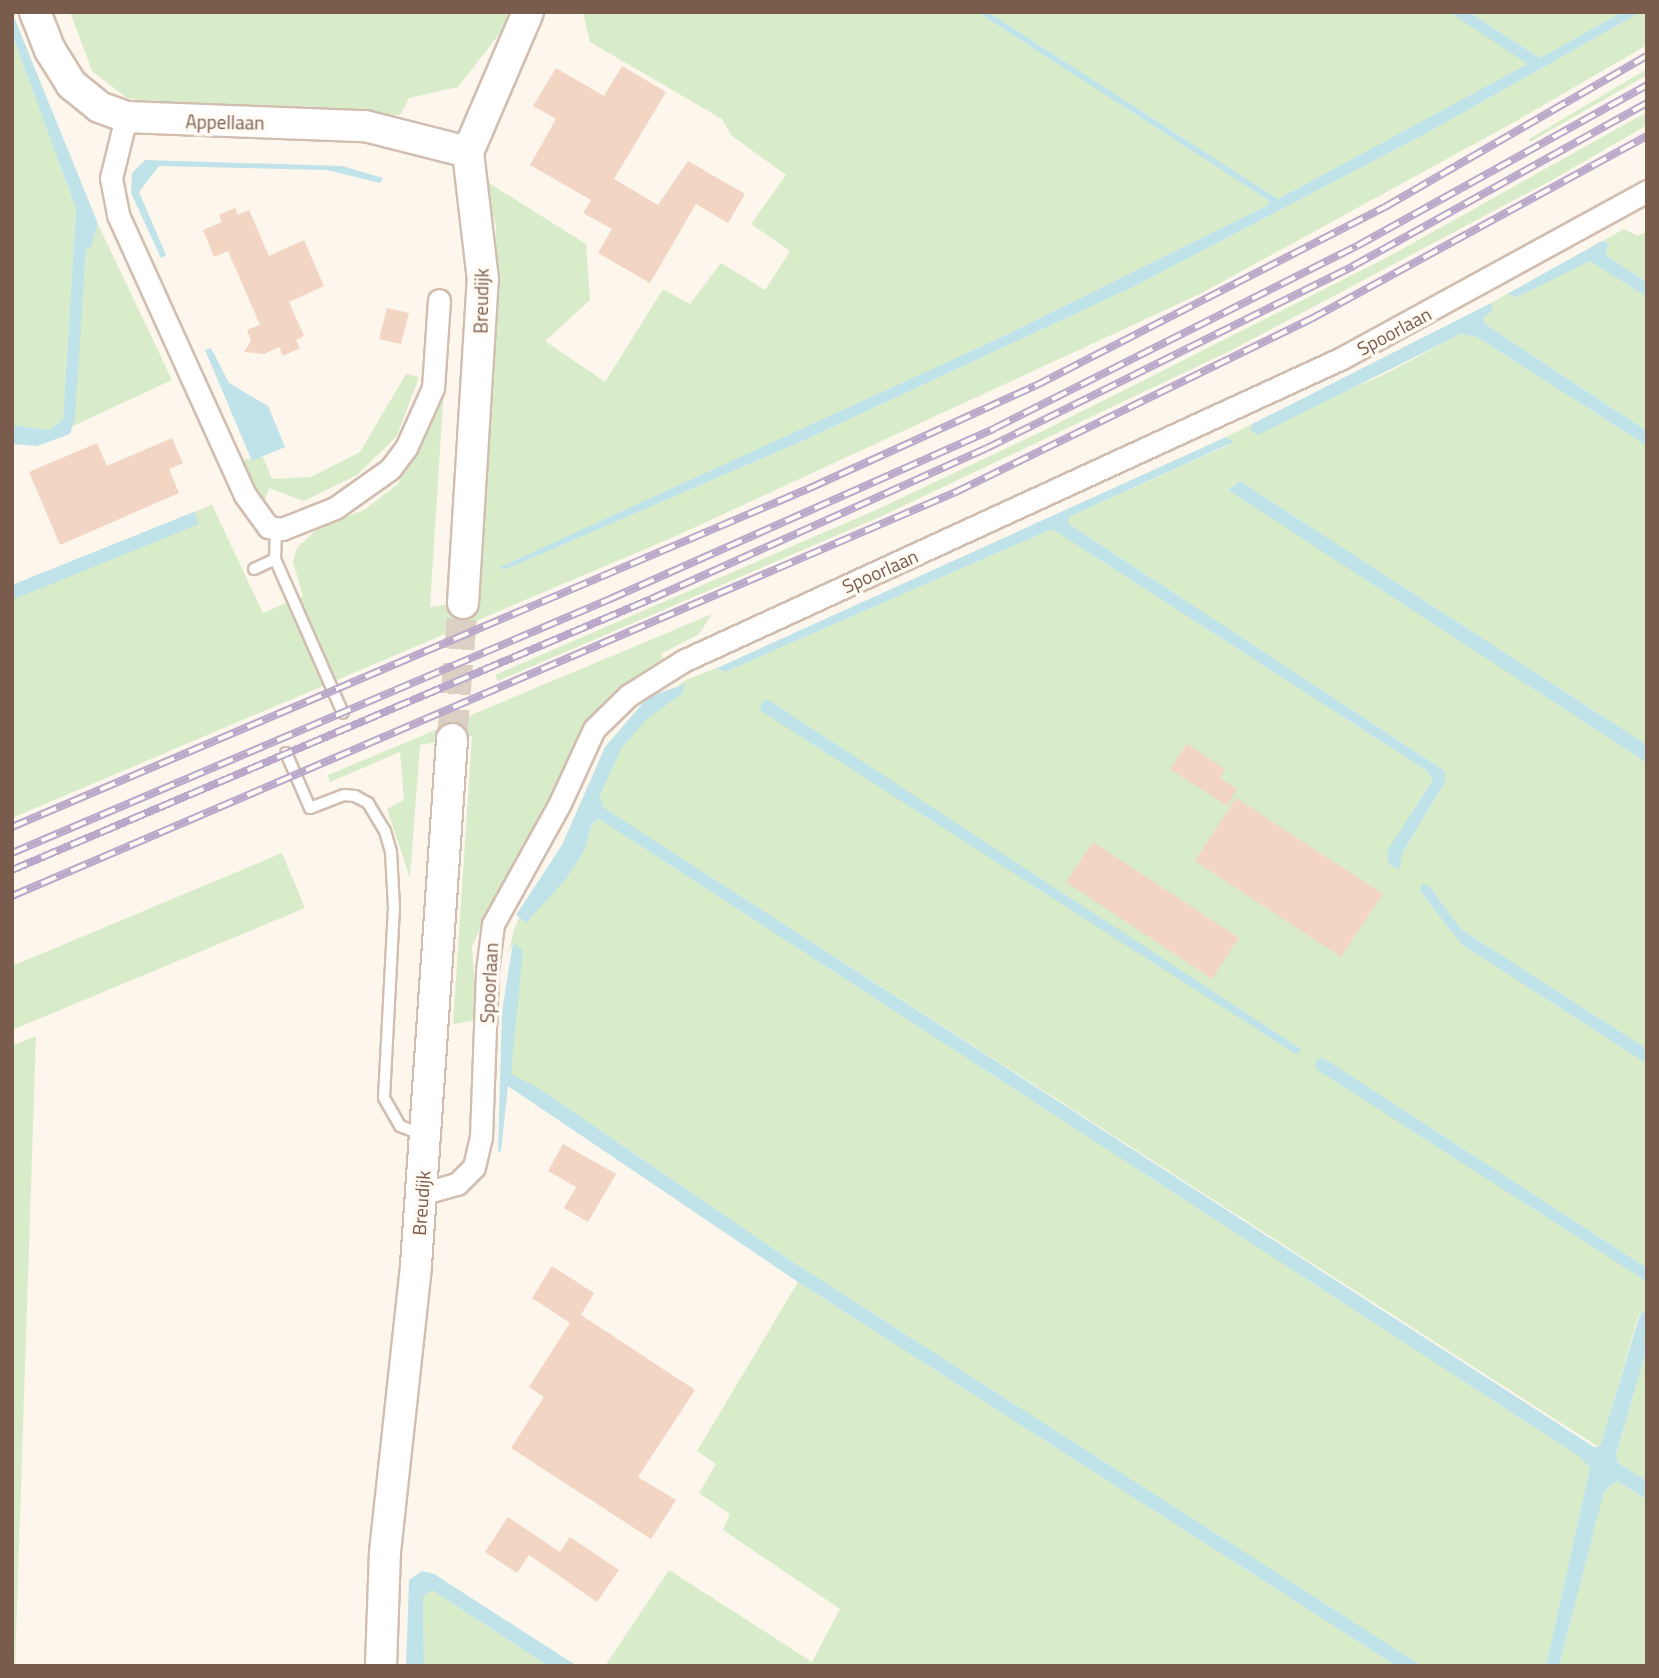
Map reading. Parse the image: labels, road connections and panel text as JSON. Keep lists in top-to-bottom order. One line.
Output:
{"streets":{"street":["Appellaan","Breudijk","Spoorlaan"]},"crossings":[["Appellaan","Breudijk"],["Breudijk","Spoorlaan"]]}
